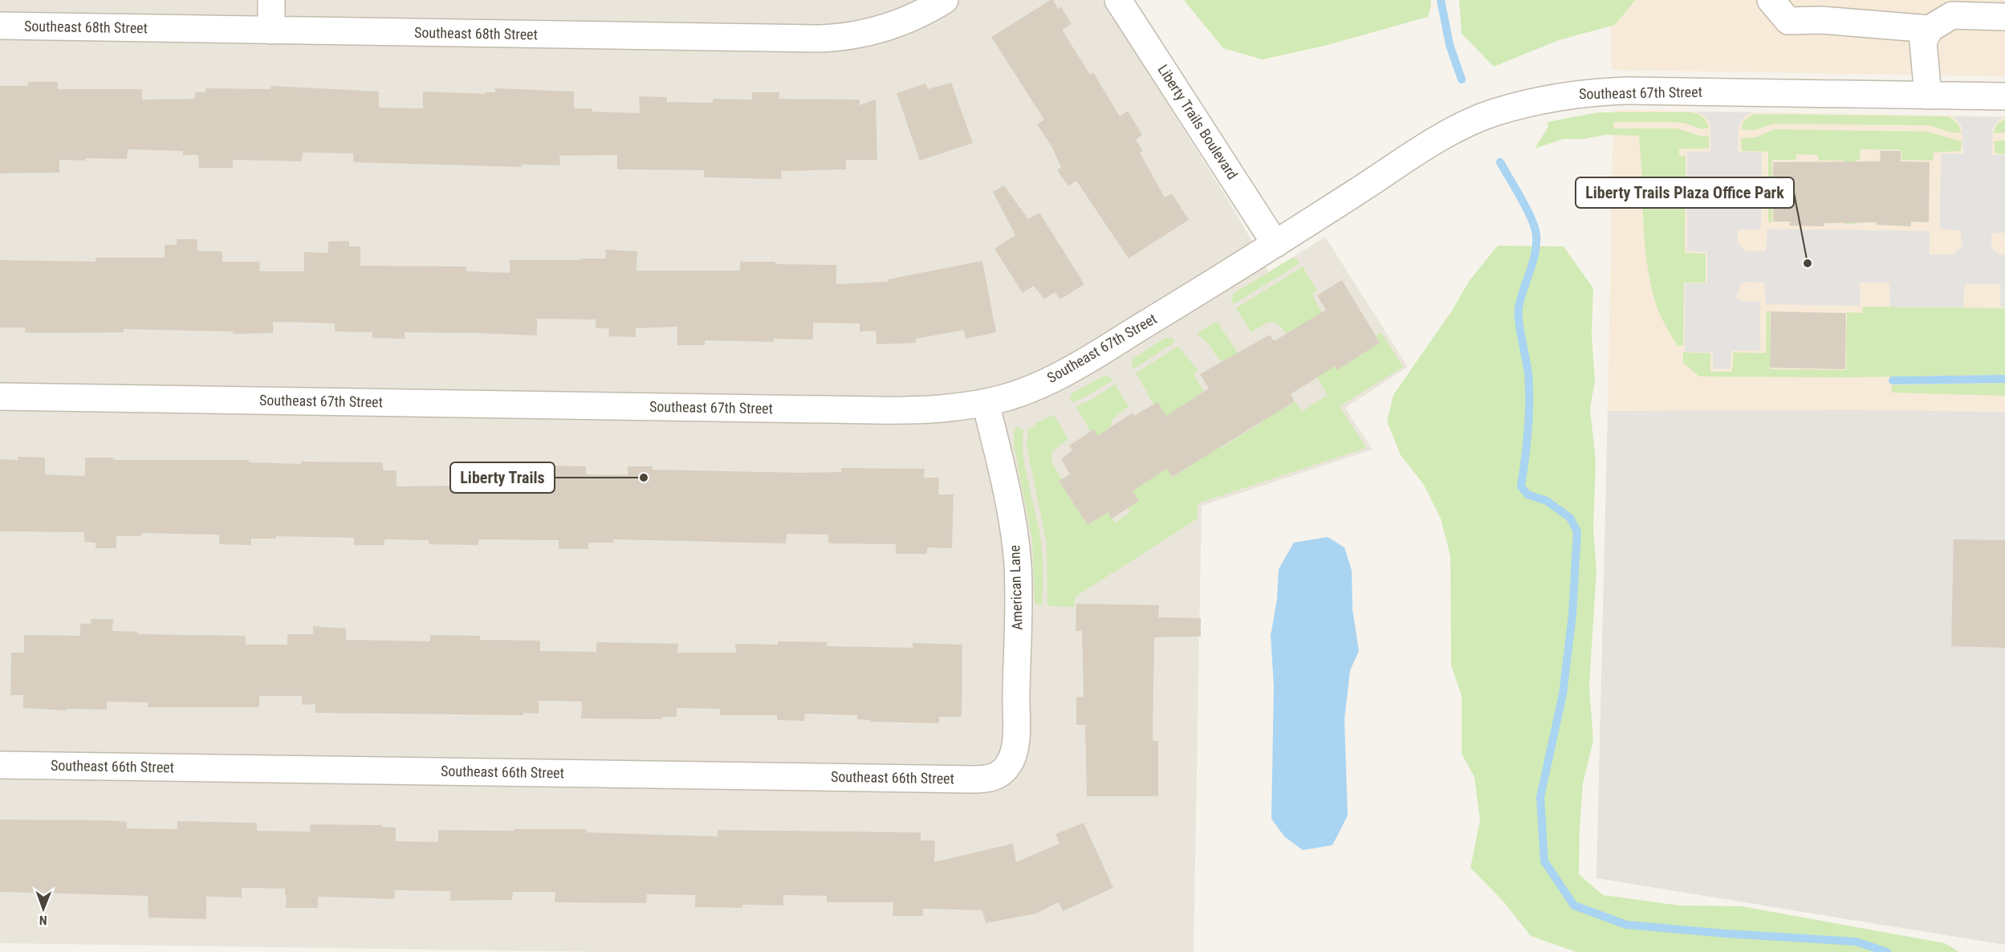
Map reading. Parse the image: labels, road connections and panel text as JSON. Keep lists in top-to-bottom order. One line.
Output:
{"streets":{"street":["Southeast 68th Street","Southeast 67th Street","Liberty Trails Boulevard","American Lane","Southeast 66th Street"]},"crossings":[["Southeast 67th Street","Liberty Trails Boulevard"],["Southeast 67th Street","American Lane"],["American Lane","Southeast 66th Street"]],"places":["Liberty Trails Plaza Office Park","Liberty Trails"],"north":"bottom"}
